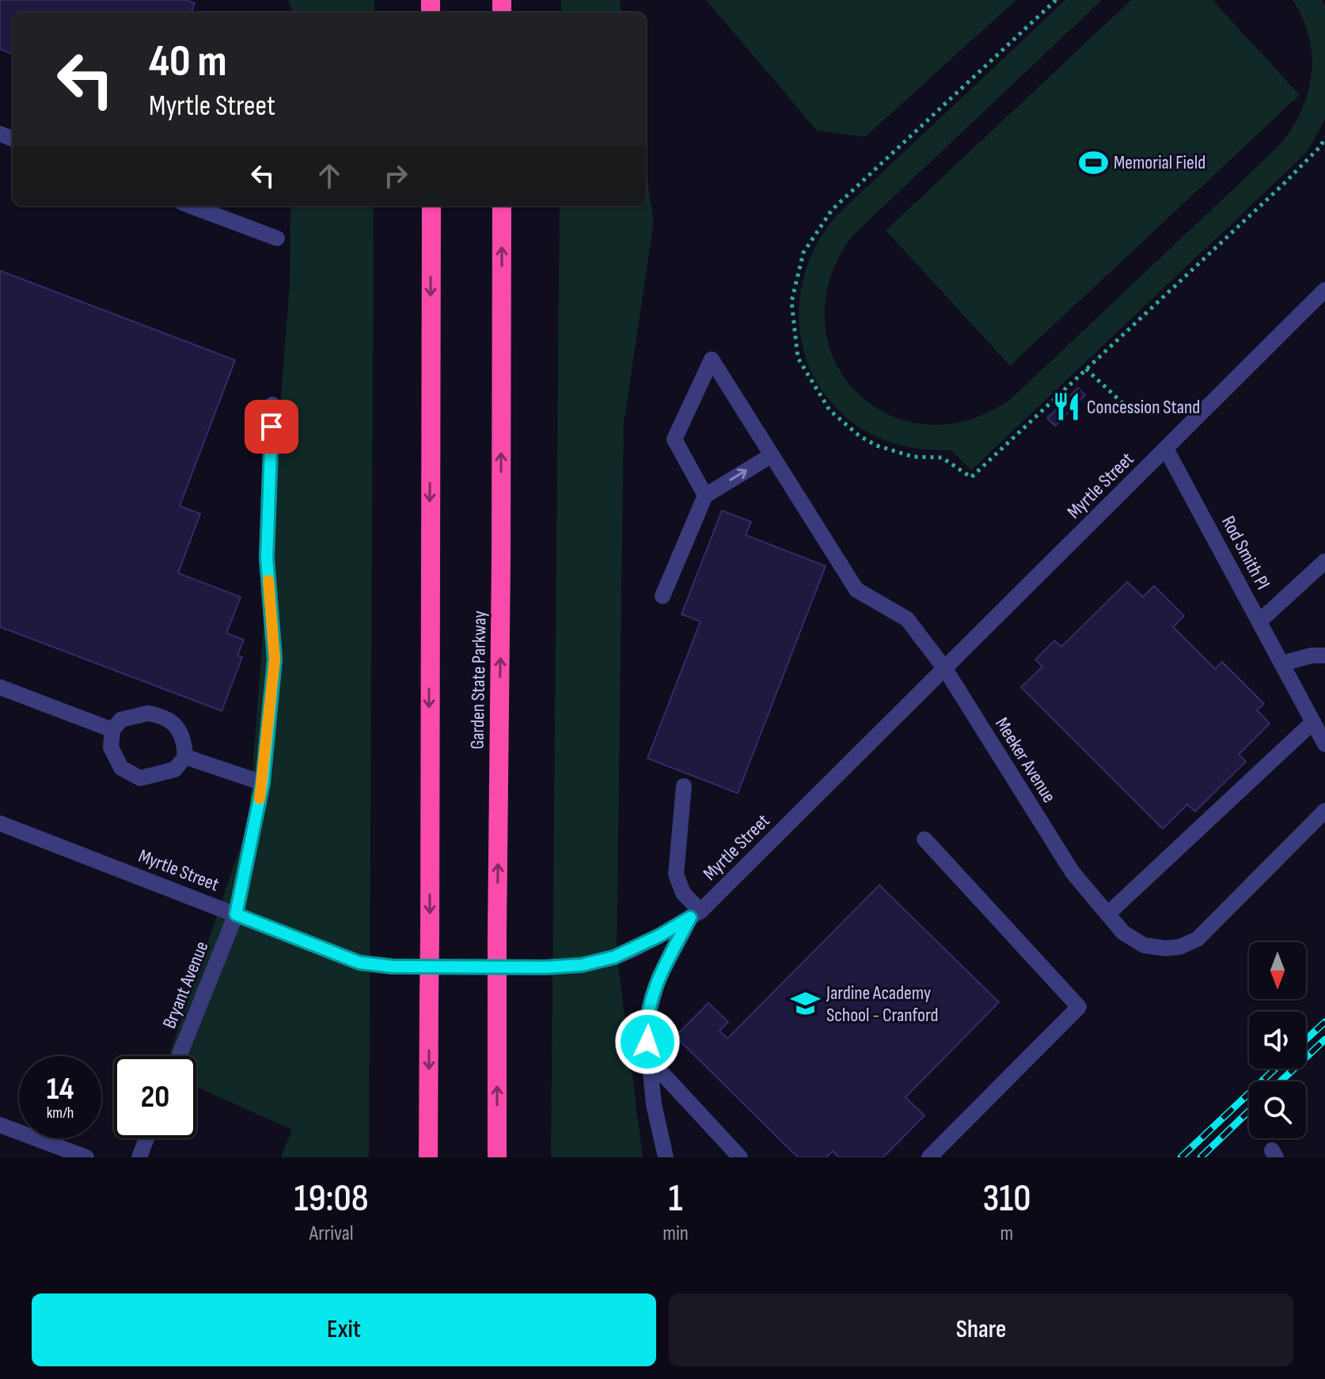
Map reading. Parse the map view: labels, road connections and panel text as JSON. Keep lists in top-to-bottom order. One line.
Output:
{"streets":{"highway":["Garden State Parkway"],"street":["Myrtle Street","Rod Smith Pl","Meeker Avenue","Bryant Avenue"]},"crossings":[["Myrtle Street","Rod Smith Pl"],["Myrtle Street","Meeker Avenue"],["Myrtle Street","Bryant Avenue"]],"places":{"sports":["Memorial Field"],"restaurant":["Concession Stand"],"school or university":["Jardine Academy School - Cranford"]},"north":"bottom","page":{"turn":["40 m","Myrtle Street"],"speed":"14 km/h","limit":"20","eta":["19:08","Arrival","1","min","310","m"],"buttons":["Exit","Share"]}}
